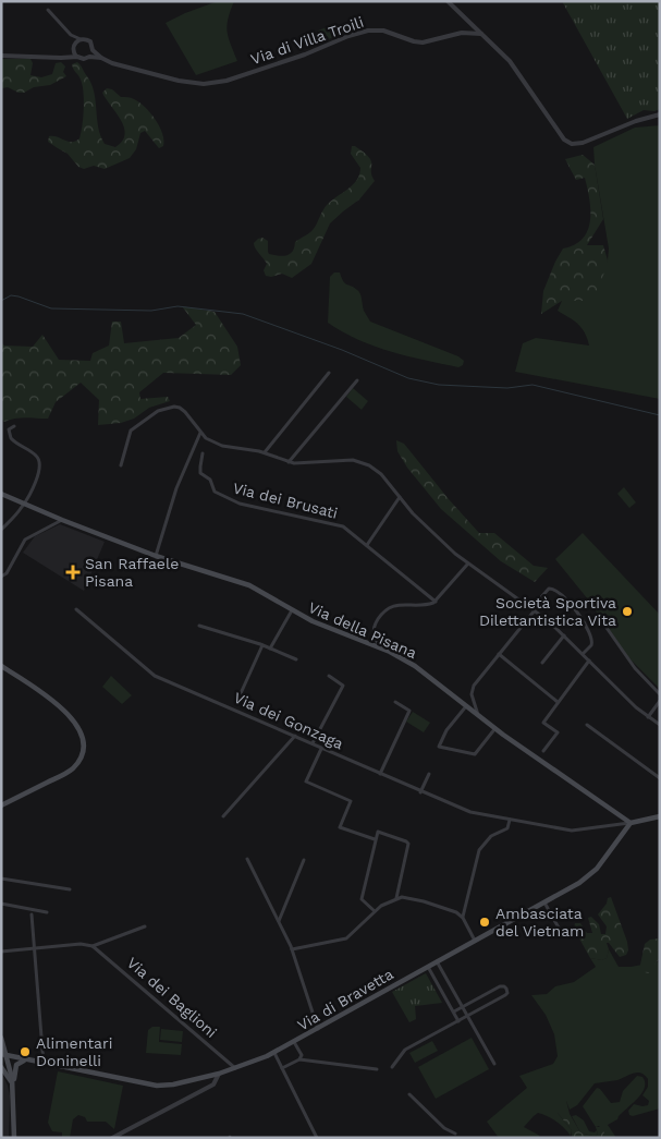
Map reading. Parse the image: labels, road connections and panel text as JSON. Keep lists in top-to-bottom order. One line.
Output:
{"streets":{"main road":["Via della Pisana","Via di Bravetta"],"street":["Via di Villa Troili","Via dei Brusati","Via dei Gonzaga","Via dei Baglioni"]},"crossings":[["Via della Pisana","Via dei Gonzaga"],["Via della Pisana","Via di Bravetta"],["Via dei Gonzaga","Via di Bravetta"],["Via dei Baglioni","Via di Bravetta"]],"places":{"health":["San Raffaele Pisana"],"other":["Società Sportiva Dilettantistica Vita","Ambasciata del Vietnam","Alimentari Doninelli"]}}
